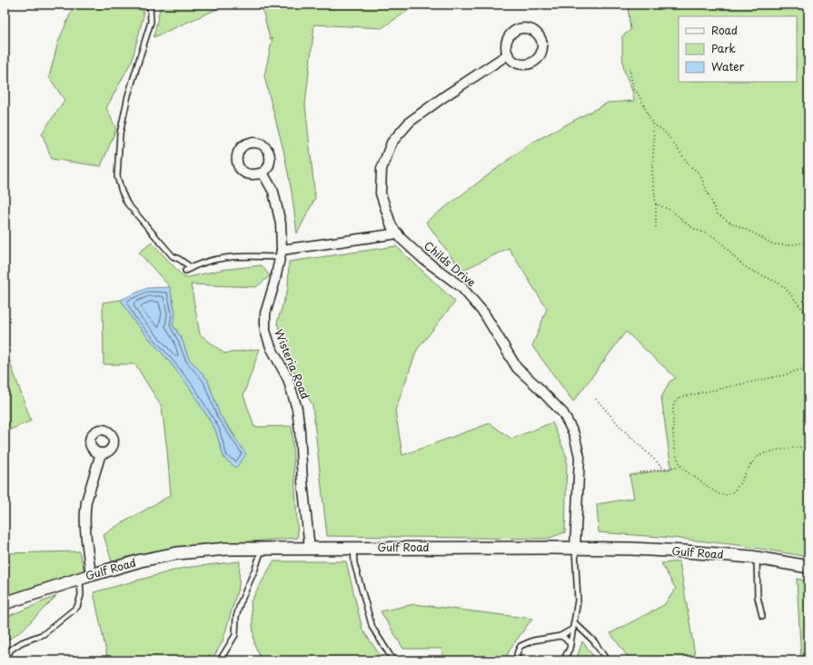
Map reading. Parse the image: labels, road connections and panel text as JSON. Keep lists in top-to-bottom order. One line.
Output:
{"streets":{"street":["Childs Drive","Wisteria Road","Gulf Road"]},"crossings":[["Childs Drive","Gulf Road"],["Wisteria Road","Gulf Road"]],"legend":["Road","Park","Water"]}
